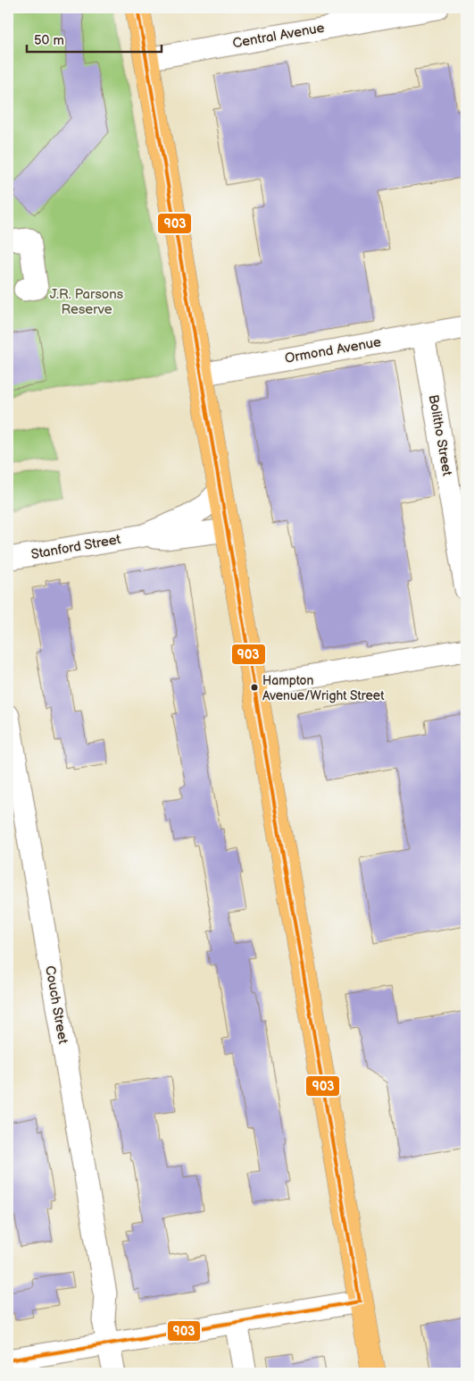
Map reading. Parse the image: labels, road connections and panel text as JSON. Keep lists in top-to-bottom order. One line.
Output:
{"streets":{"street":["Central Avenue","Ormond Avenue","Bolitho Street","Stanford Street","Couch Street"]},"crossings":[["Ormond Avenue","Bolitho Street"]],"parks":["J.R. Parsons Reserve"],"places":["Hampton Avenue/Wright Street"],"lines":["transit line 903"],"scale_bar":"50 m"}
